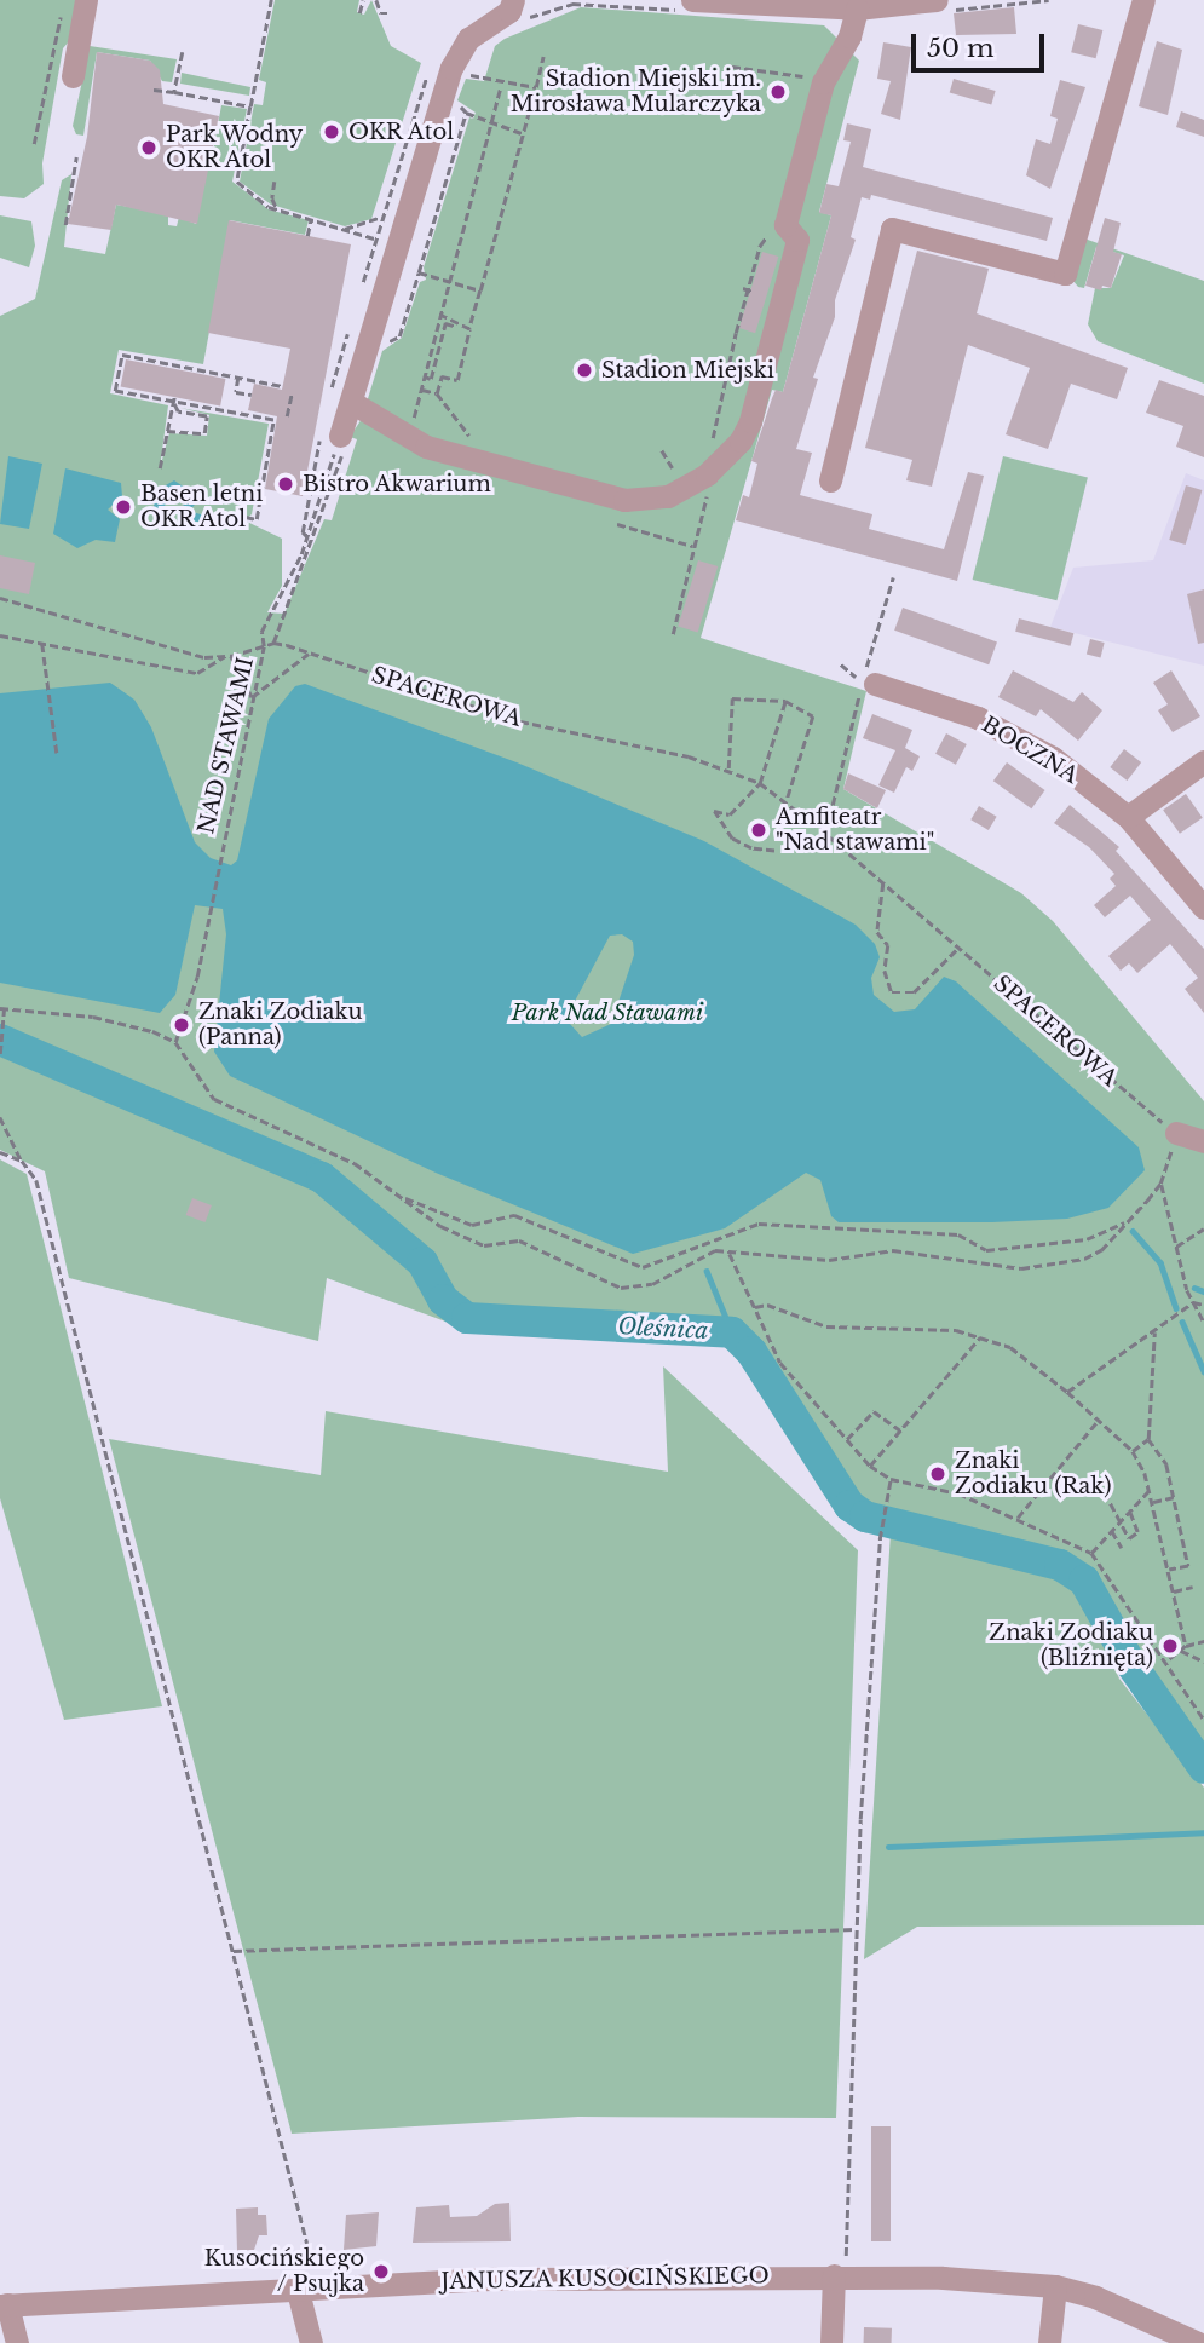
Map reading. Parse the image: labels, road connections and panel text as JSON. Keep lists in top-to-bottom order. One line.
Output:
{"streets":{"street":["BOCZNA","JANUSZA KUSOCIŃSKIEGO"],"path":["SPACEROWA","NAD STAWAMI"]},"water":["Oleśnica"],"parks":["Park Nad Stawami"],"places":["Stadion Miejski im. Mirosława Mularczyka","OKR Atol","Park Wodny OKR Atol","Stadion Miejski","Bistro Akwarium","Basen letni OKR Atol","Amfiteatr \"Nad stawami\"","Znaki Zodiaku (Panna)","Znaki Zodiaku (Rak)","Znaki Zodiaku (Bliźnięta)","Kusocińskiego / Psujka"],"scale_bar":"50 m"}
